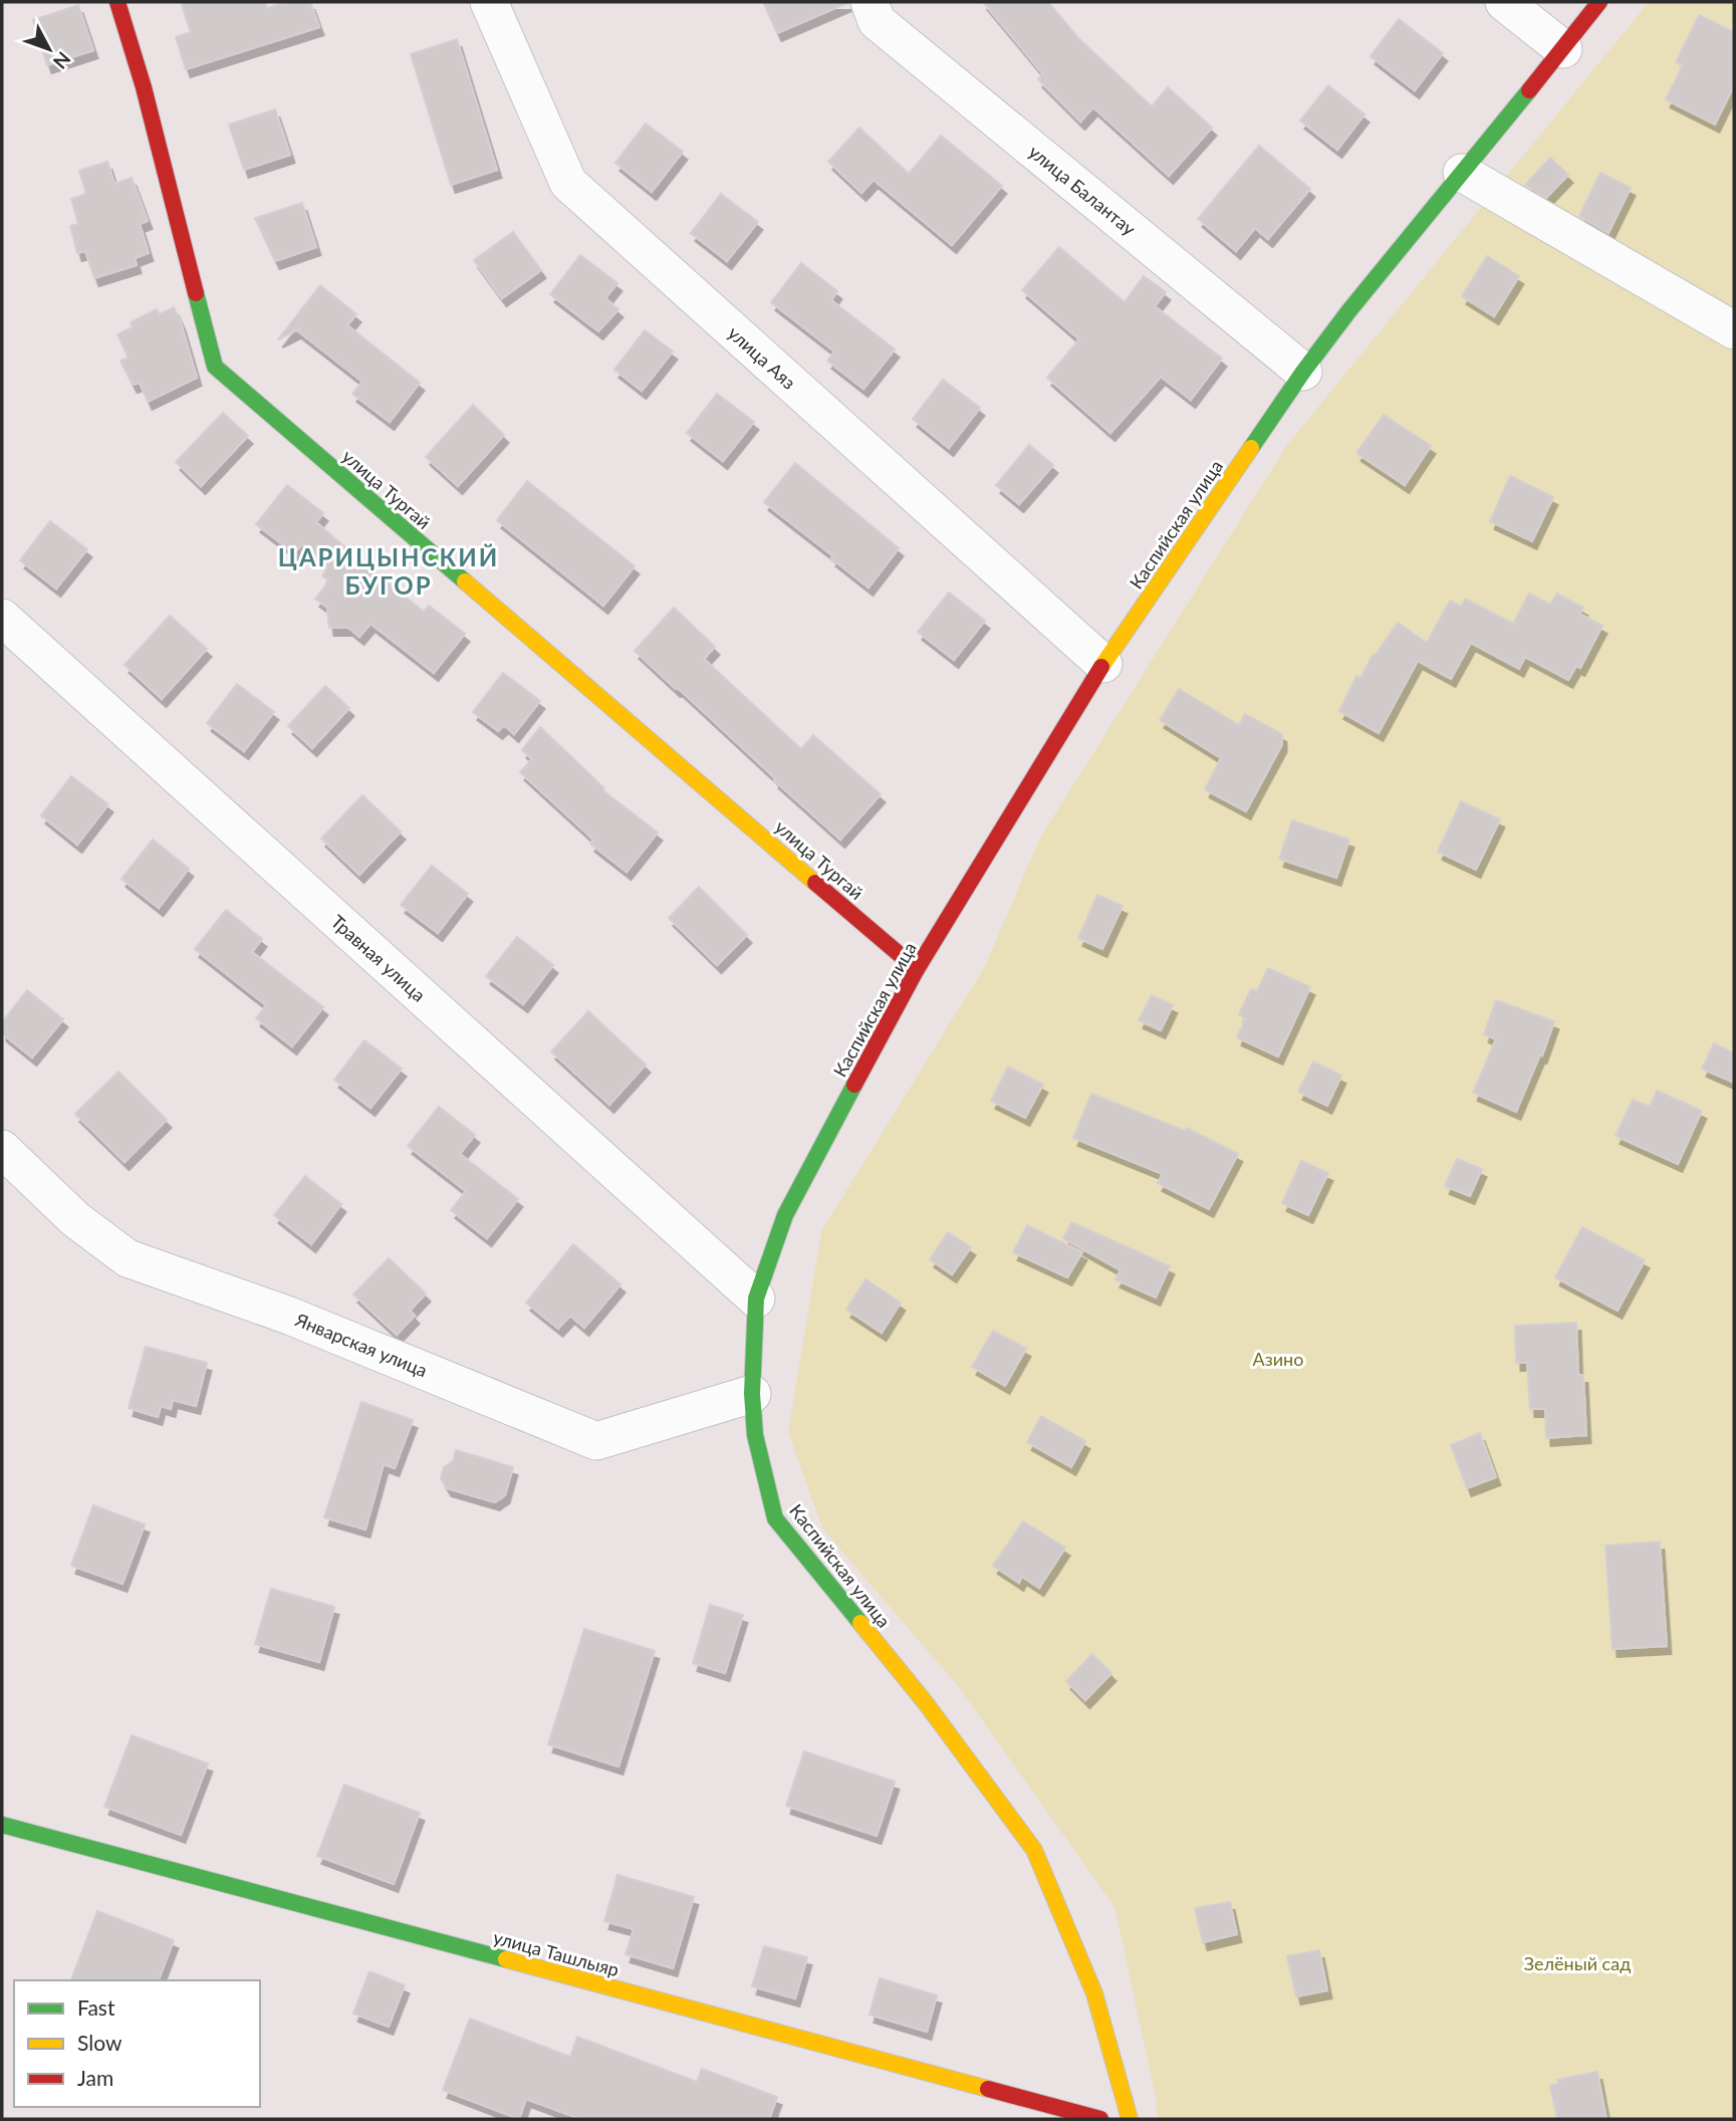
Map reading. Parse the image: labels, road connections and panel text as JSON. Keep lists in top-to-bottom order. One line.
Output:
{"streets":{"street":["улица Балантау","улица Аяз","улица Тургай","Каспийская улица","Травная улица","Январская улица","улица Ташлыяр"]},"crossings":[["улица Балантау","Каспийская улица"],["улица Аяз","Каспийская улица"],["улица Тургай","Каспийская улица"],["Каспийская улица","Травная улица"],["Каспийская улица","Январская улица"]],"districts":["ЦАРИЦЫНСКИЙ БУГОР"],"parks":["Азино","Зелёный сад"],"legend":["Fast","Slow","Jam"],"north":"bottom right"}
